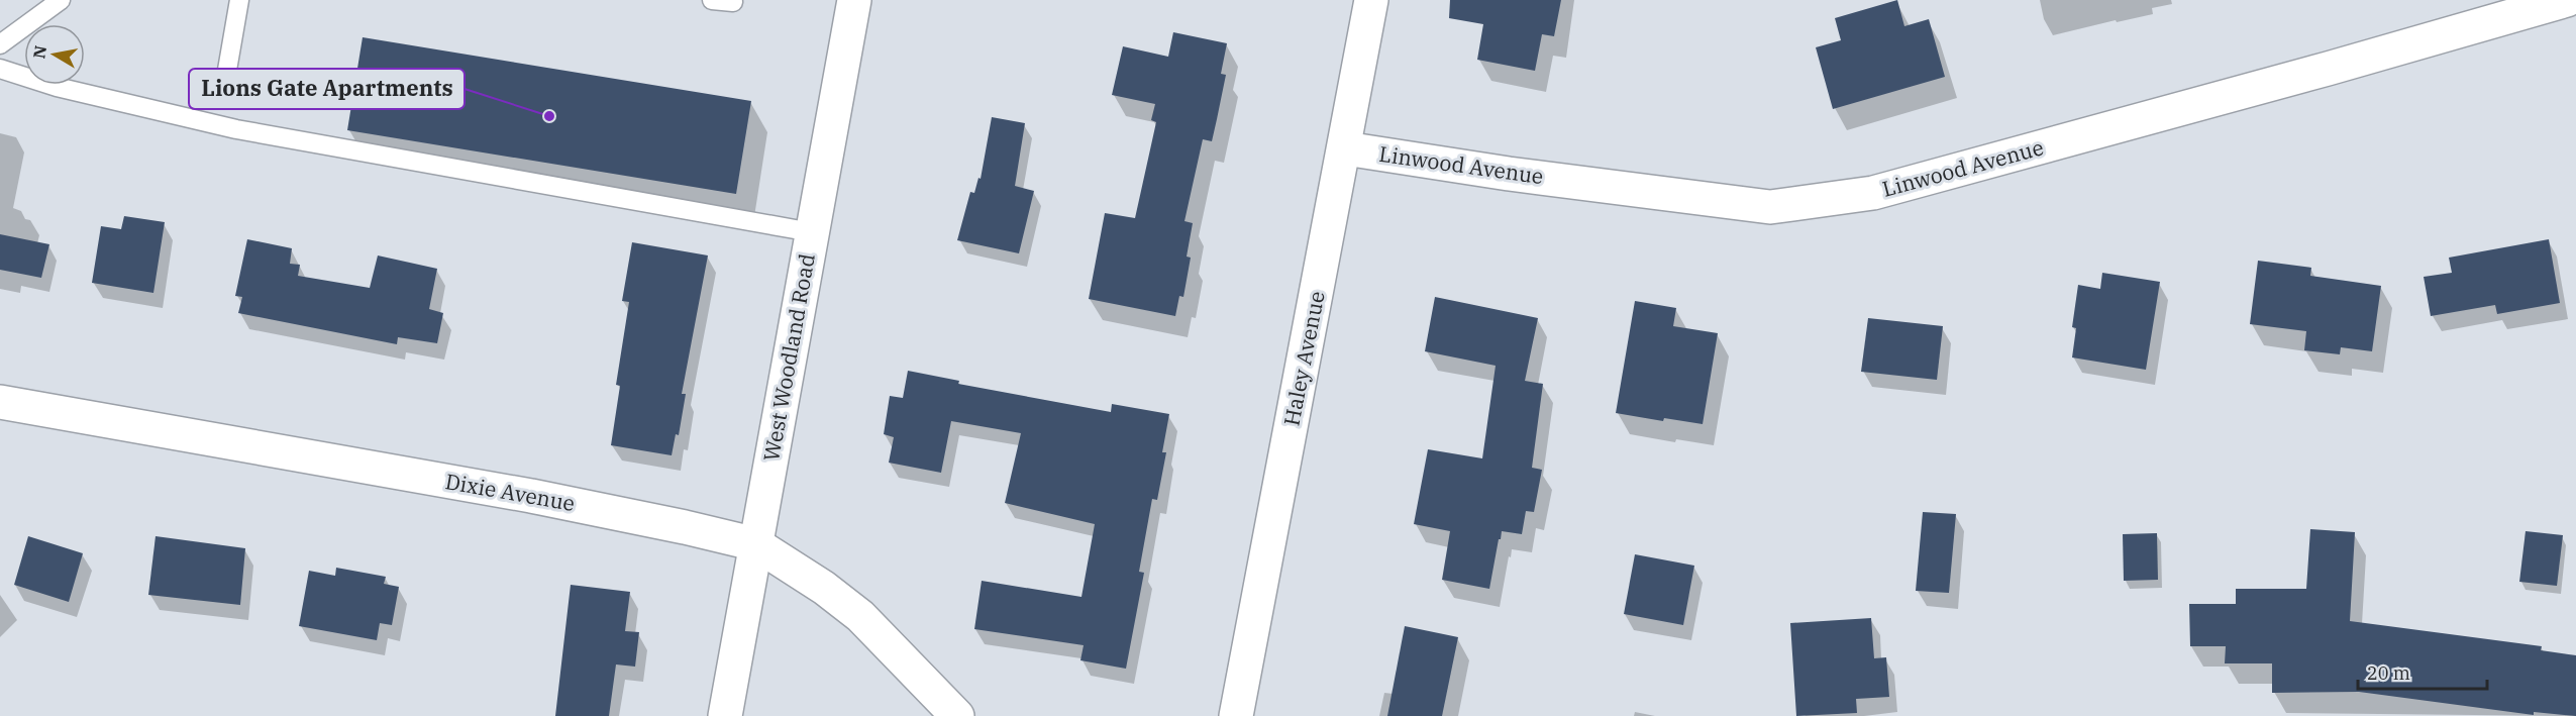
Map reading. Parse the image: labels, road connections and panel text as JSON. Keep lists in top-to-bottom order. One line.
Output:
{"streets":{"street":["Linwood Avenue","West Woodland Road","Haley Avenue","Dixie Avenue"]},"crossings":[["Linwood Avenue","Haley Avenue"],["West Woodland Road","Dixie Avenue"]],"places":["Lions Gate Apartments"],"scale_bar":"20 m","north":"left"}
